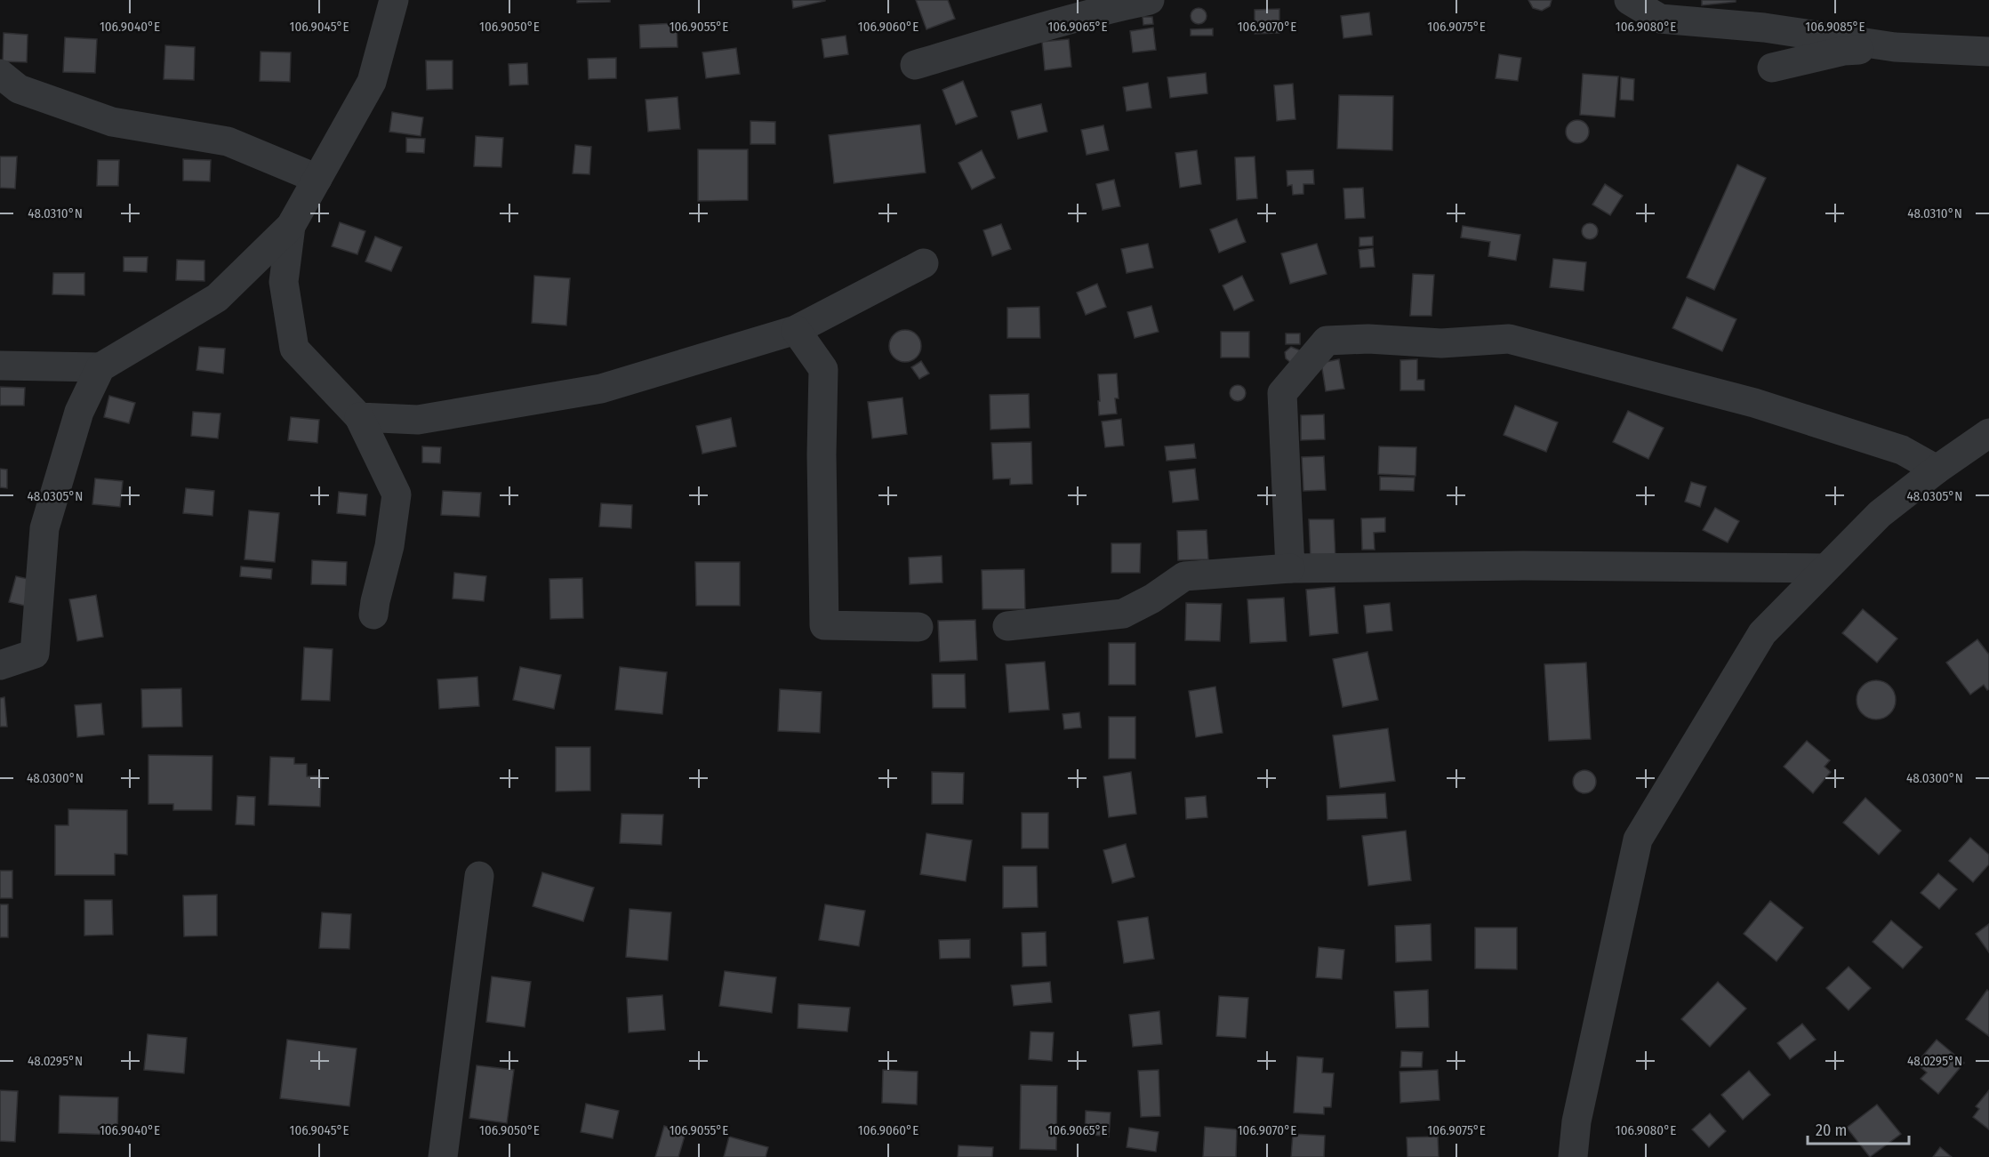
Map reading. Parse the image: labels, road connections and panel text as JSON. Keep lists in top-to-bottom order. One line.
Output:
{"scale_bar":"20 m","coordinates":["106.9040°E","106.9045°E","106.9050°E","106.9055°E","106.9060°E","106.9065°E","106.9070°E","106.9075°E","106.9080°E","106.9085°E","48.0310°N","48.0305°N","48.0300°N","48.0295°N"]}
